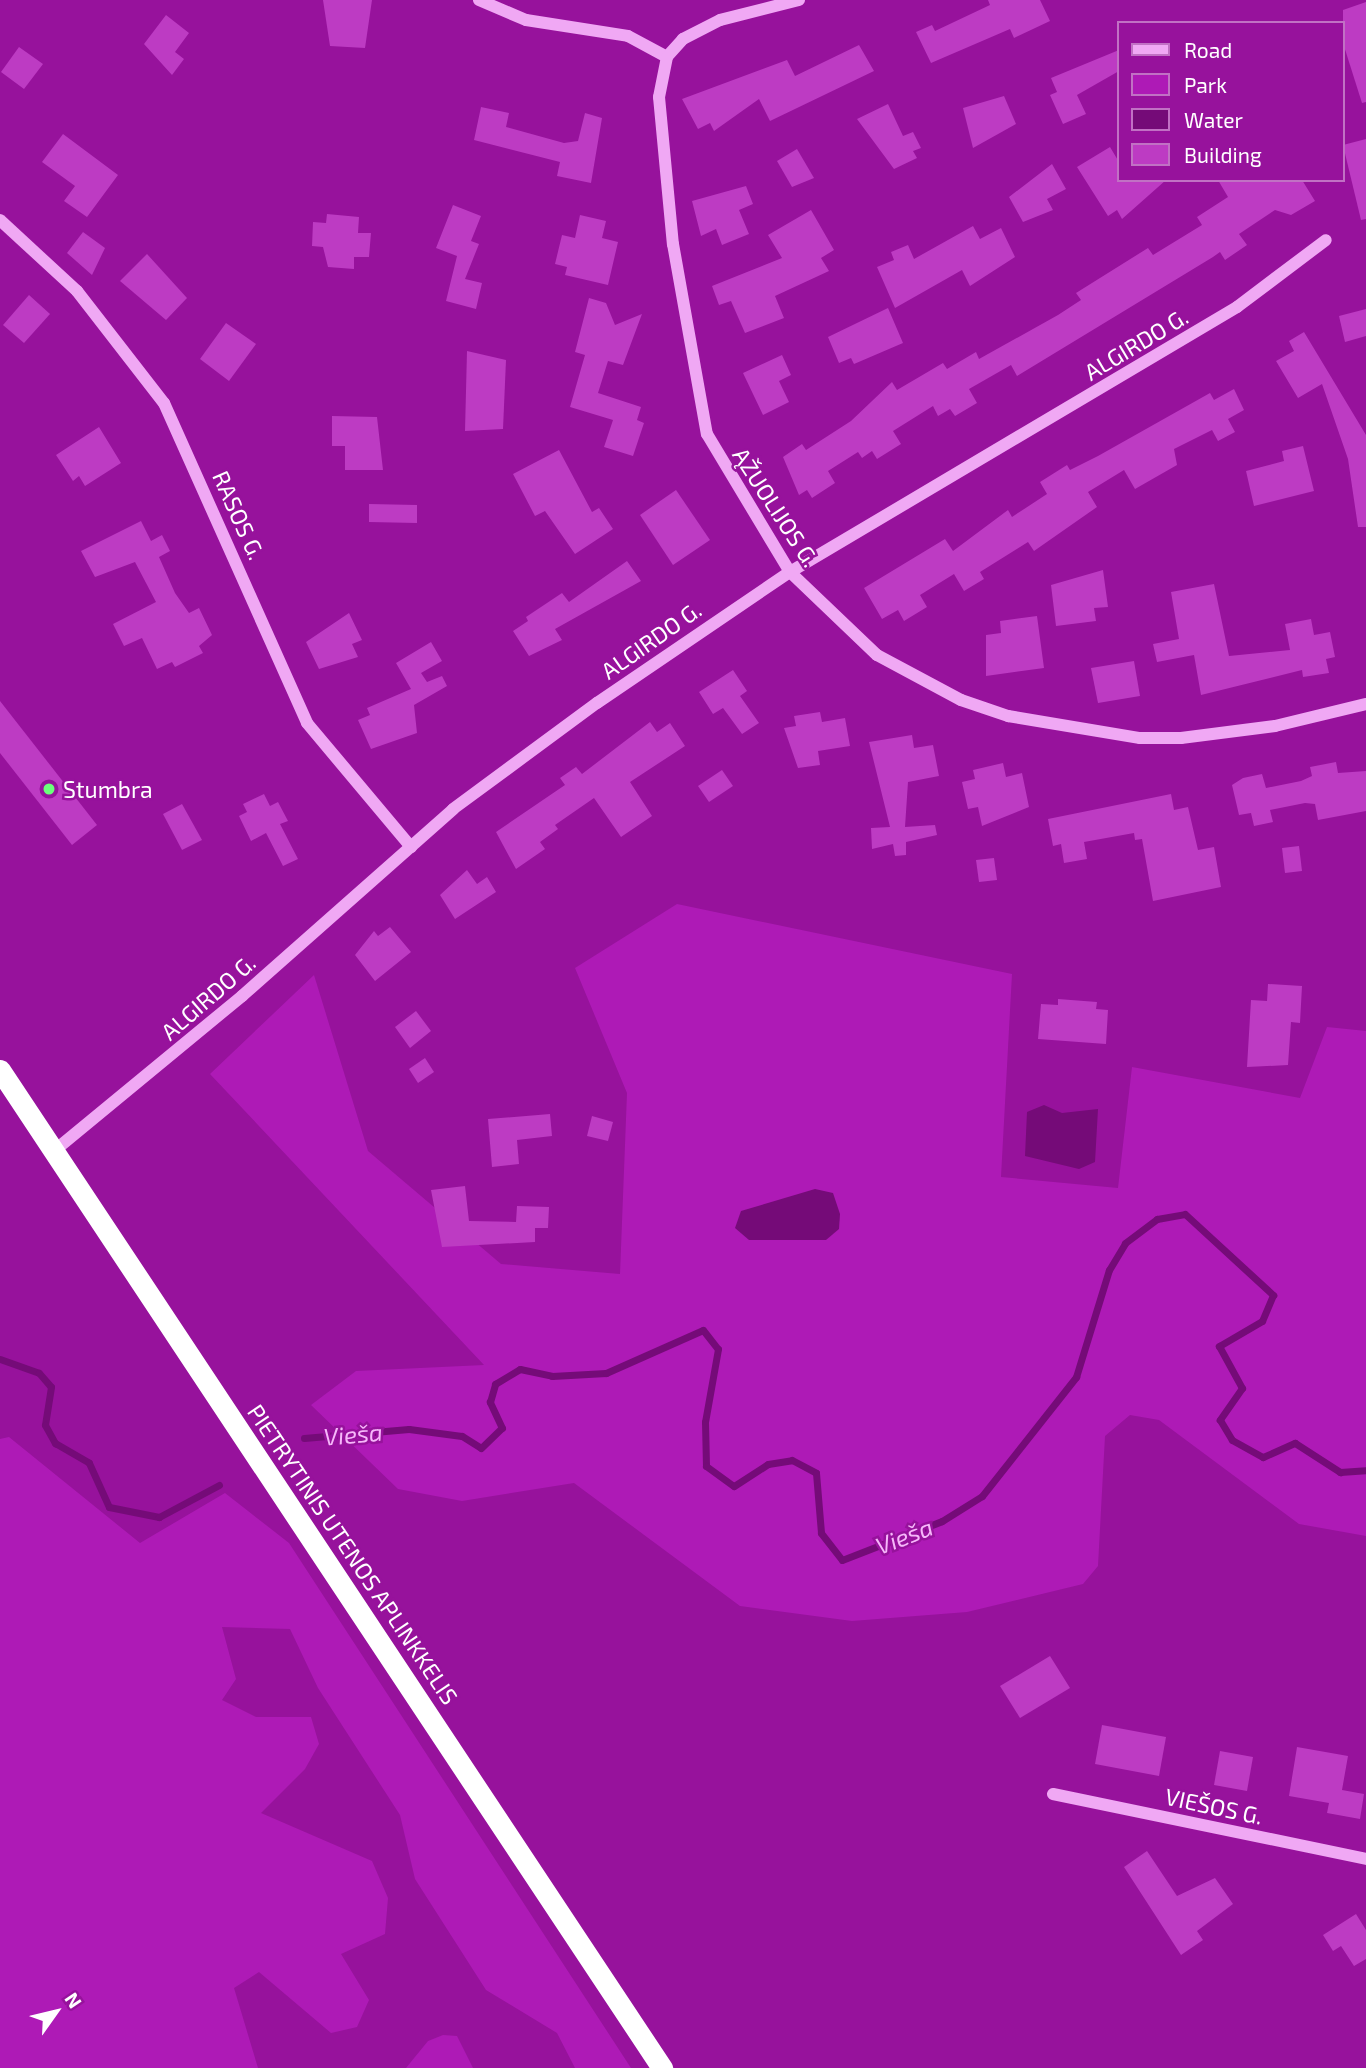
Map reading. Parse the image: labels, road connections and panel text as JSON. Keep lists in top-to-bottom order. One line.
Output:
{"streets":{"highway":["PIETRYTINIS UTENOS APLINKKELIS"],"street":["ALGIRDO G.","ĄŽUOLIJOS G.","RASOS G.","VIEŠOS G."]},"crossings":[["ALGIRDO G.","ĄŽUOLIJOS G."],["ALGIRDO G.","RASOS G."],["ALGIRDO G.","PIETRYTINIS UTENOS APLINKKELIS"]],"water":["Vieša"],"places":["Stumbra"],"legend":["Road","Park","Water","Building"],"north":"top right"}
